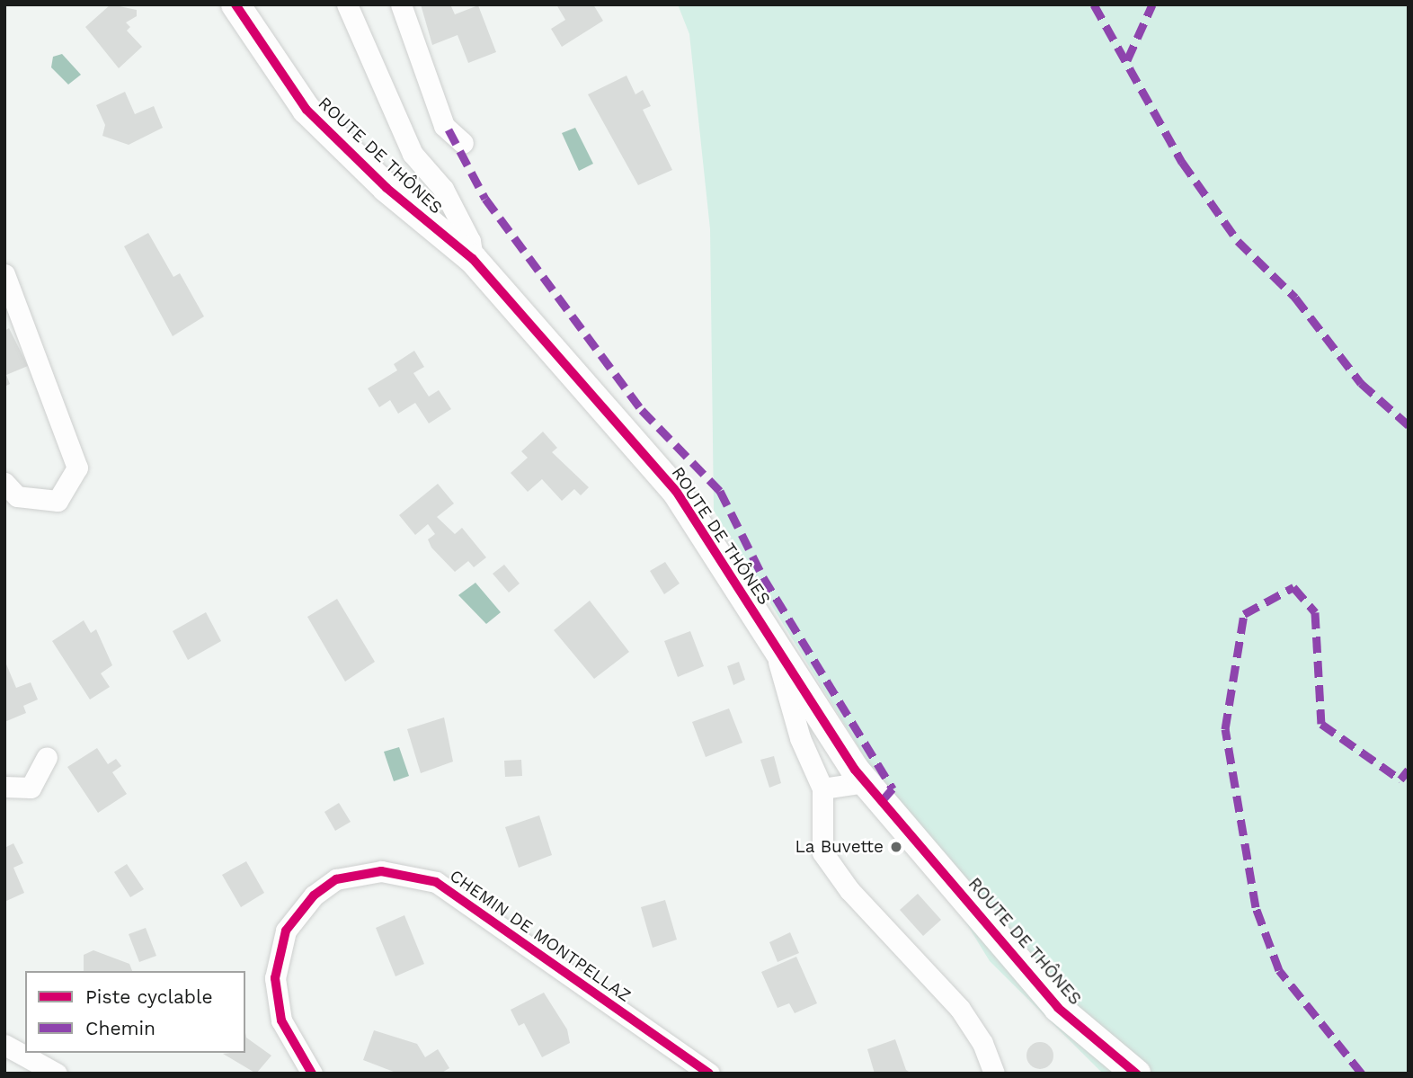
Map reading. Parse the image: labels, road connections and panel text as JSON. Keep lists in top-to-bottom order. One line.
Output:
{"streets":{"main road":["ROUTE DE THÔNES"],"street":["CHEMIN DE MONTPELLAZ"]},"places":["La Buvette"],"legend":["Piste cyclable","Chemin"]}
